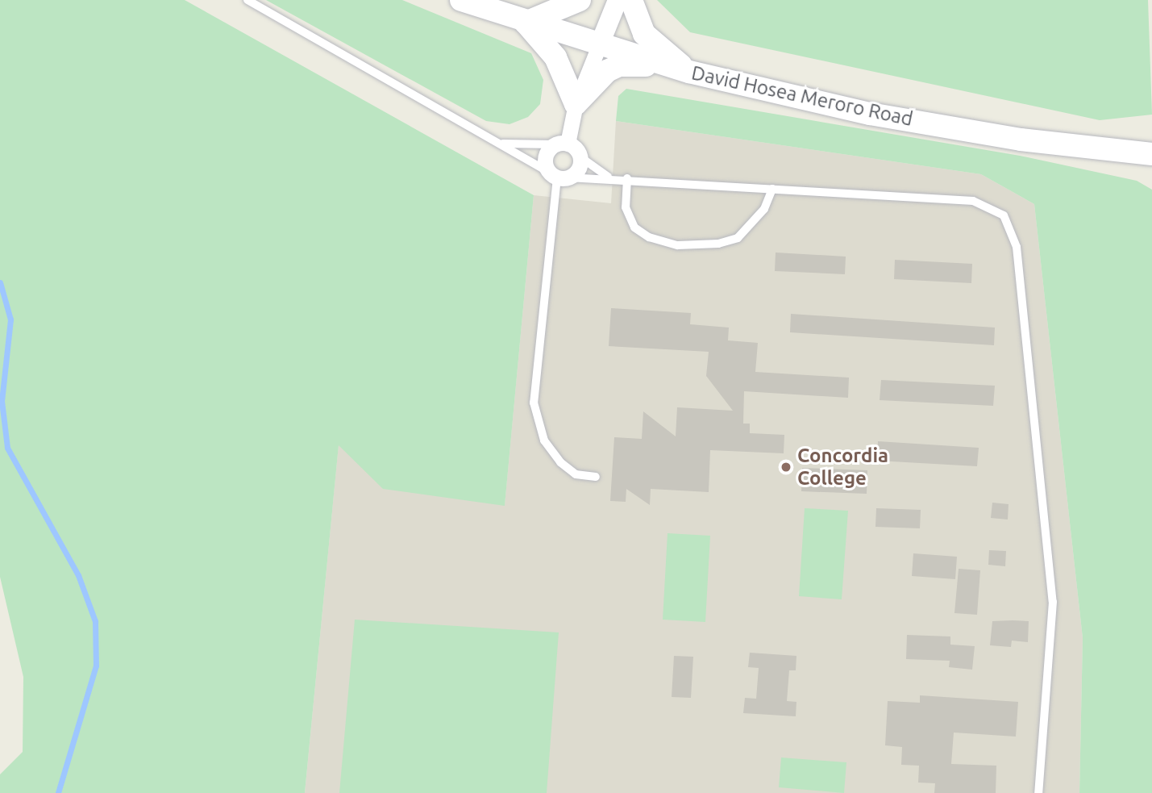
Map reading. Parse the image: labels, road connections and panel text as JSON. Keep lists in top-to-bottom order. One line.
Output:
{"streets":{"main road":["David Hosea Meroro Road"]},"places":["Concordia College"]}
